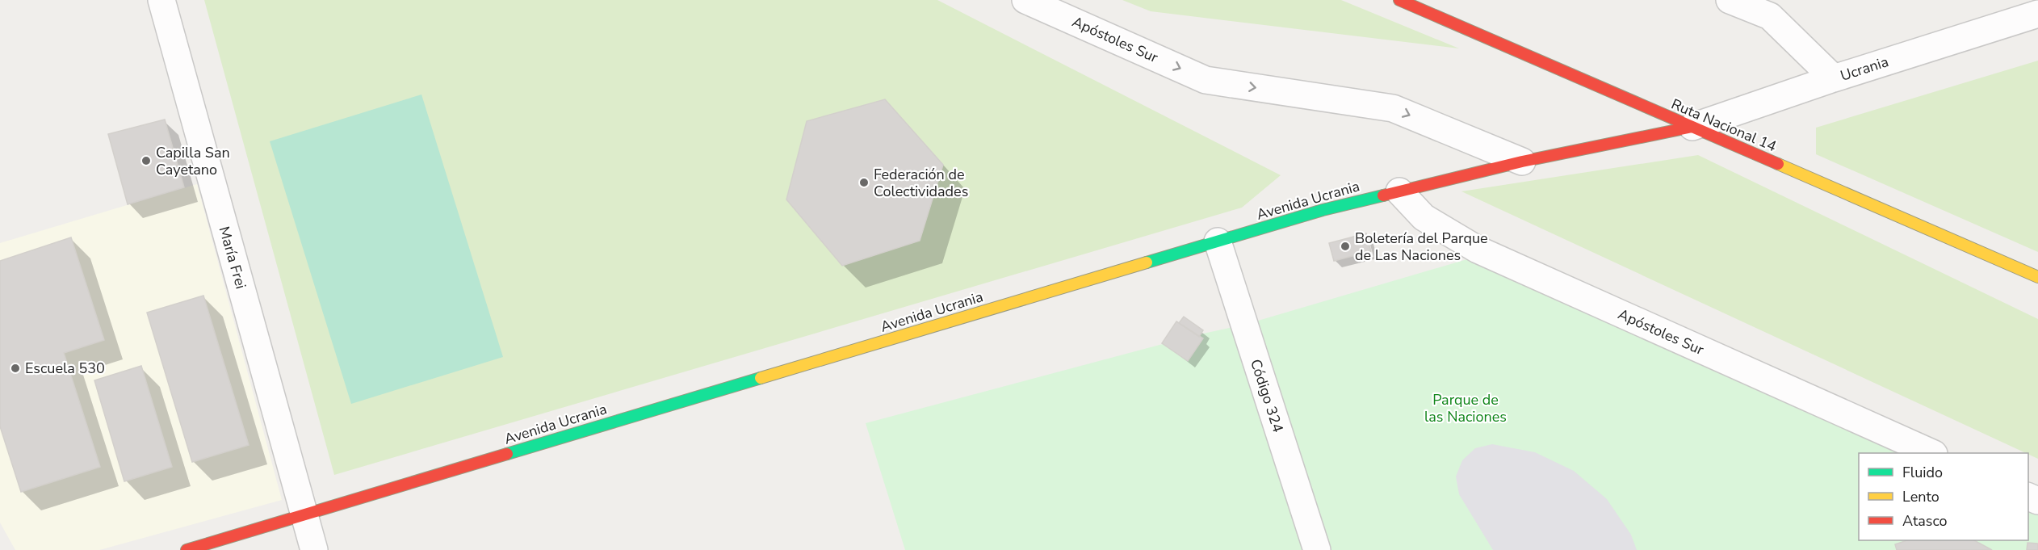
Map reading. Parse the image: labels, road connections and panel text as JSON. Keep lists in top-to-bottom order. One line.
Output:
{"streets":{"main road":["Ruta Nacional 14","Avenida Ucrania"],"street":["Apóstoles Sur","Ucrania","María Frei","Código 324"]},"crossings":[["Apóstoles Sur","Avenida Ucrania"],["Ucrania","Ruta Nacional 14"],["Ucrania","Avenida Ucrania"],["Ruta Nacional 14","Avenida Ucrania"],["Avenida Ucrania","María Frei"],["Avenida Ucrania","Código 324"]],"one_way":["Apóstoles Sur"],"parks":["Parque de las Naciones"],"places":["Capilla San Cayetano","Federación de Colectividades","Boletería del Parque de Las Naciones","Escuela 530"],"legend":["Fluido","Lento","Atasco"]}
